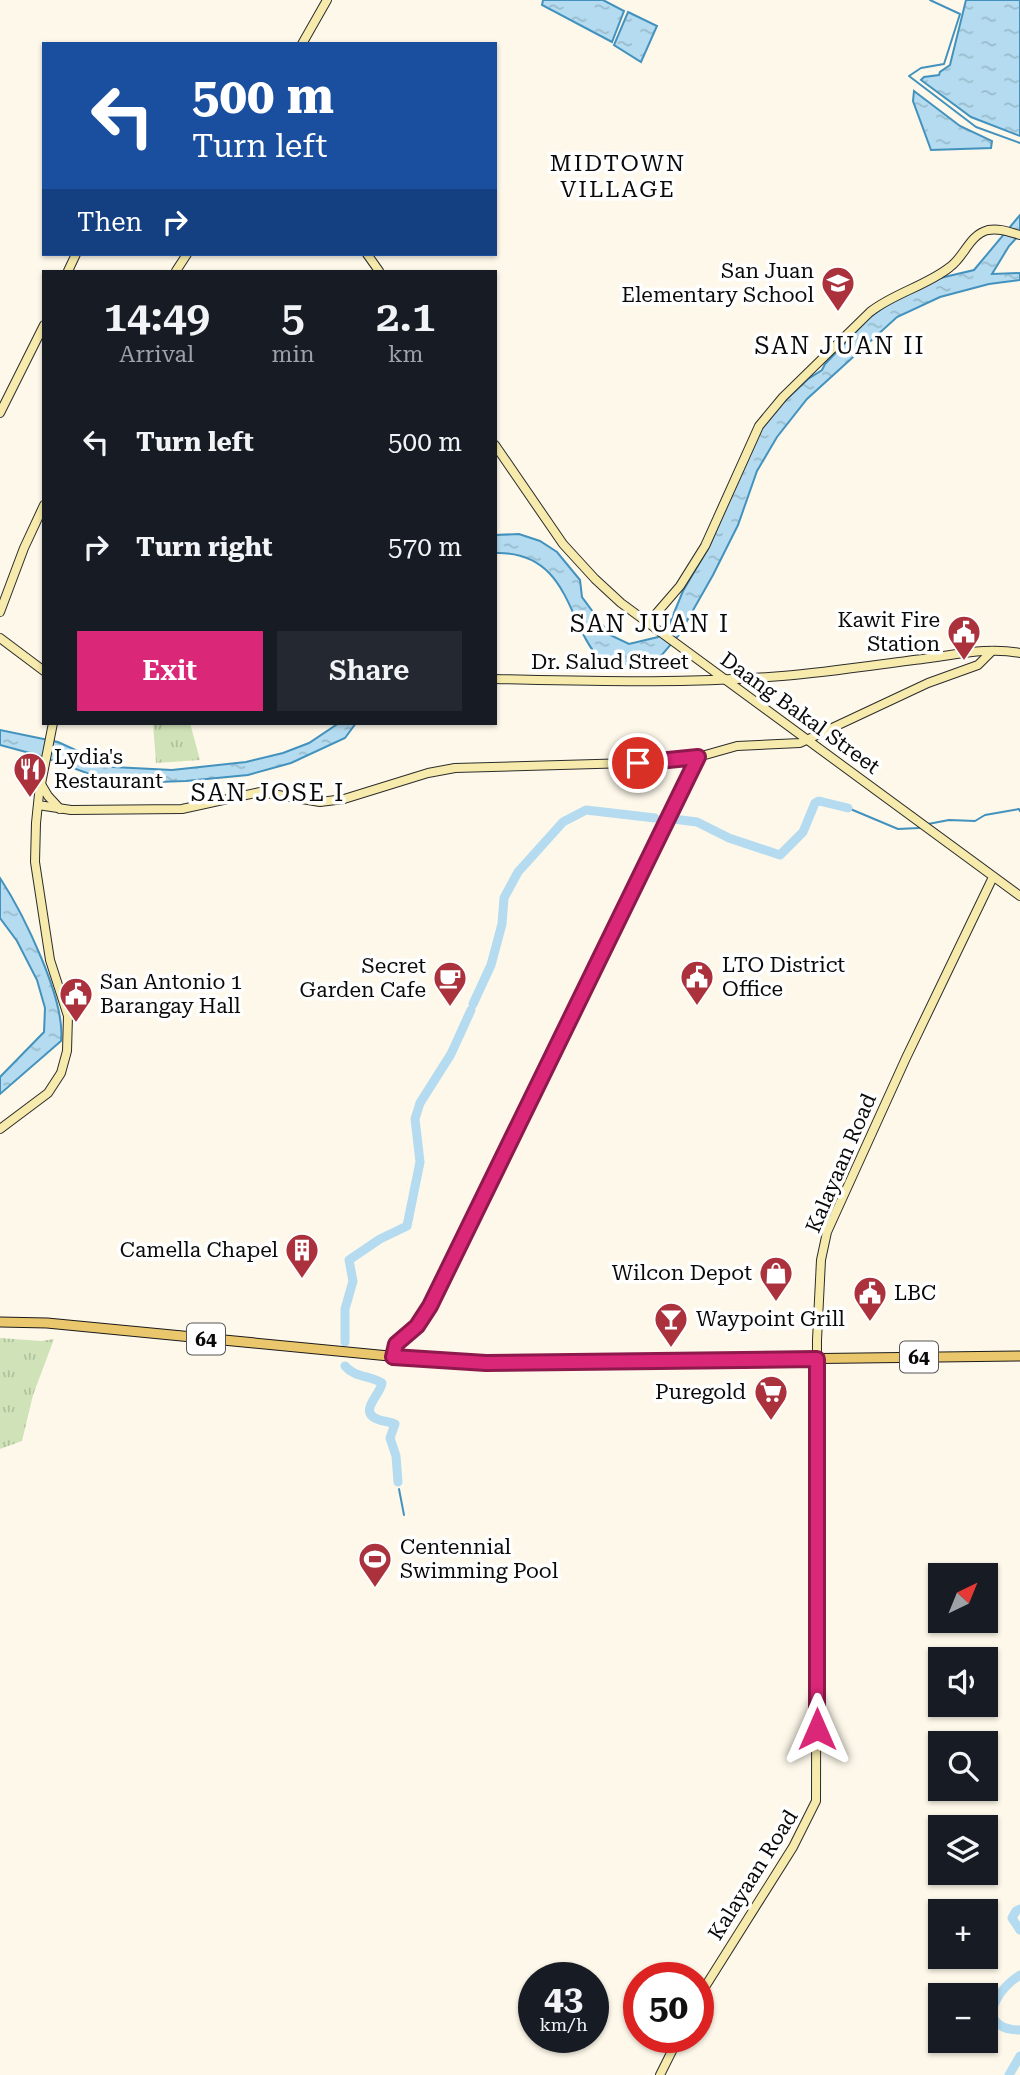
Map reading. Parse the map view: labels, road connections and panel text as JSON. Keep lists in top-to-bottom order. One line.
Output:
{"streets":{"main road":["Dr. Salud Street","Daang Bakal Street","Kalayaan Road","64"]},"crossings":[["Dr. Salud Street","Daang Bakal Street"],["Daang Bakal Street","Kalayaan Road"],["Kalayaan Road","64"]],"districts":["MIDTOWN VILLAGE","SAN JUAN II","SAN JUAN I","SAN JOSE I"],"places":{"school or university":["San Juan Elementary School"],"public building":["Kawit Fire Station","LTO District Office","San Antonio 1 Barangay Hall","LBC"],"restaurant":["Lydia's Restaurant"],"cafe":["Secret Garden Cafe"],"building":["Camella Chapel"],"shop":["Wilcon Depot"],"bar":["Waypoint Grill"],"supermarket":["Puregold"],"sports":["Centennial Swimming Pool"]},"north":"top right","page":{"turn":["500 m","Turn left"],"then":"Then","eta":["14:49","Arrival","5","min","2.1","km"],"list":[{"name":"Turn left","value":"500 m"},{"name":"Turn right","value":"570 m"}],"buttons":["Exit","Share"],"map_buttons":["+","−"],"speed":"43 km/h","limit":"50"}}
